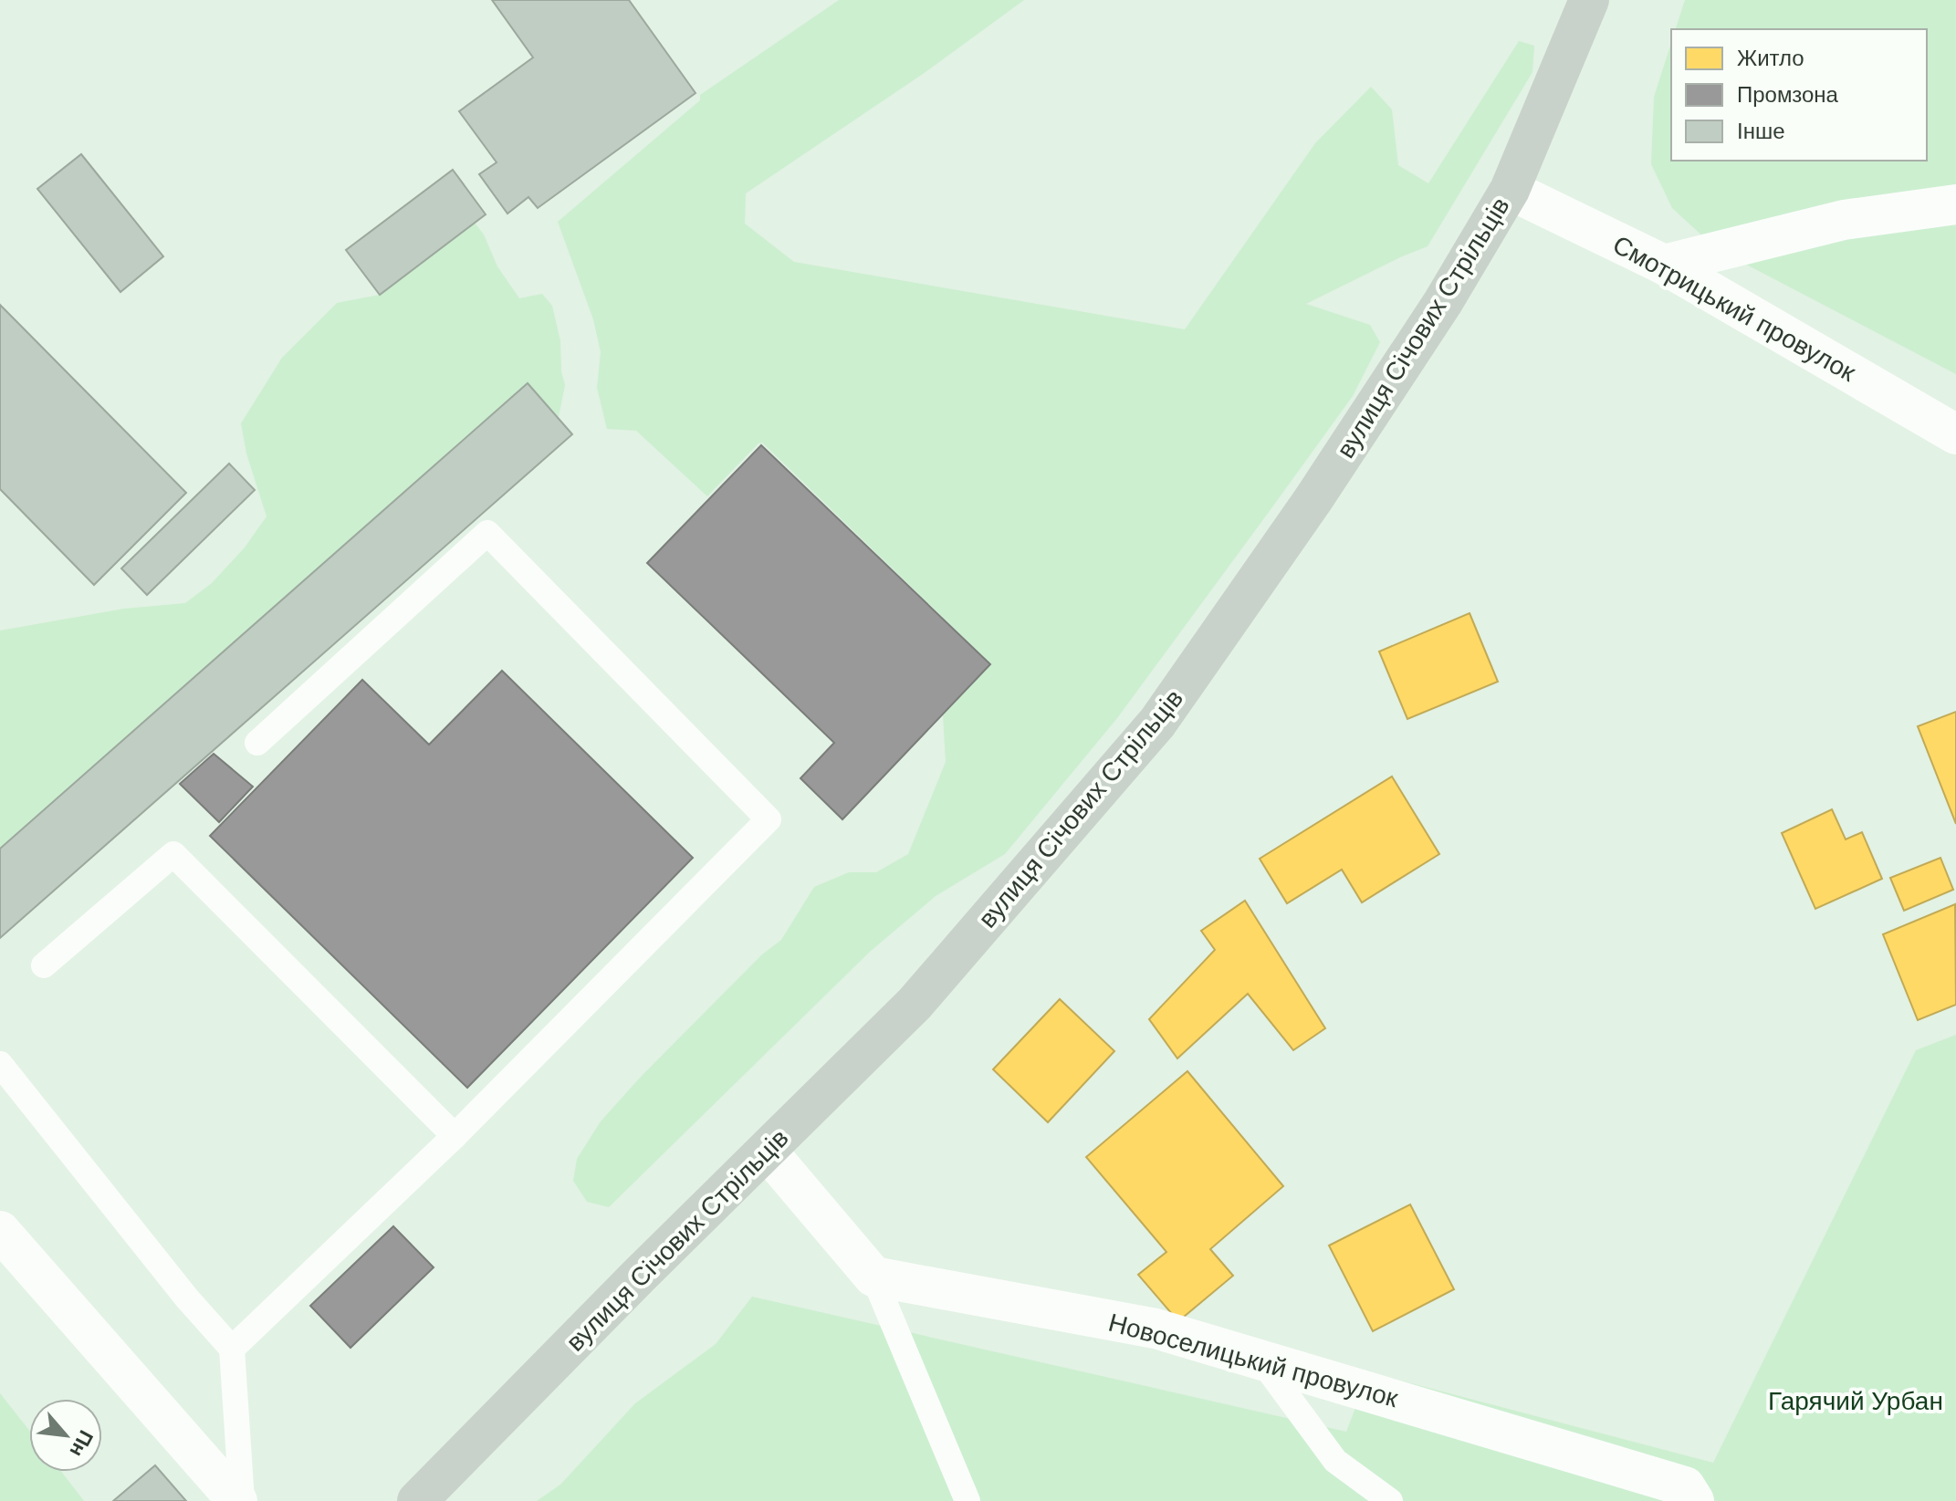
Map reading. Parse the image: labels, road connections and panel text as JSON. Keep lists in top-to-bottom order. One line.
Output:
{"streets":{"main road":["вулиця Січових Стрільців"],"street":["Смотрицький провулок","Новоселицький провулок"]},"crossings":[["Смотрицький провулок","вулиця Січових Стрільців"]],"parks":["Гарячий Урбан"],"legend":["Житло","Промзона","Інше"],"north":"bottom right"}
